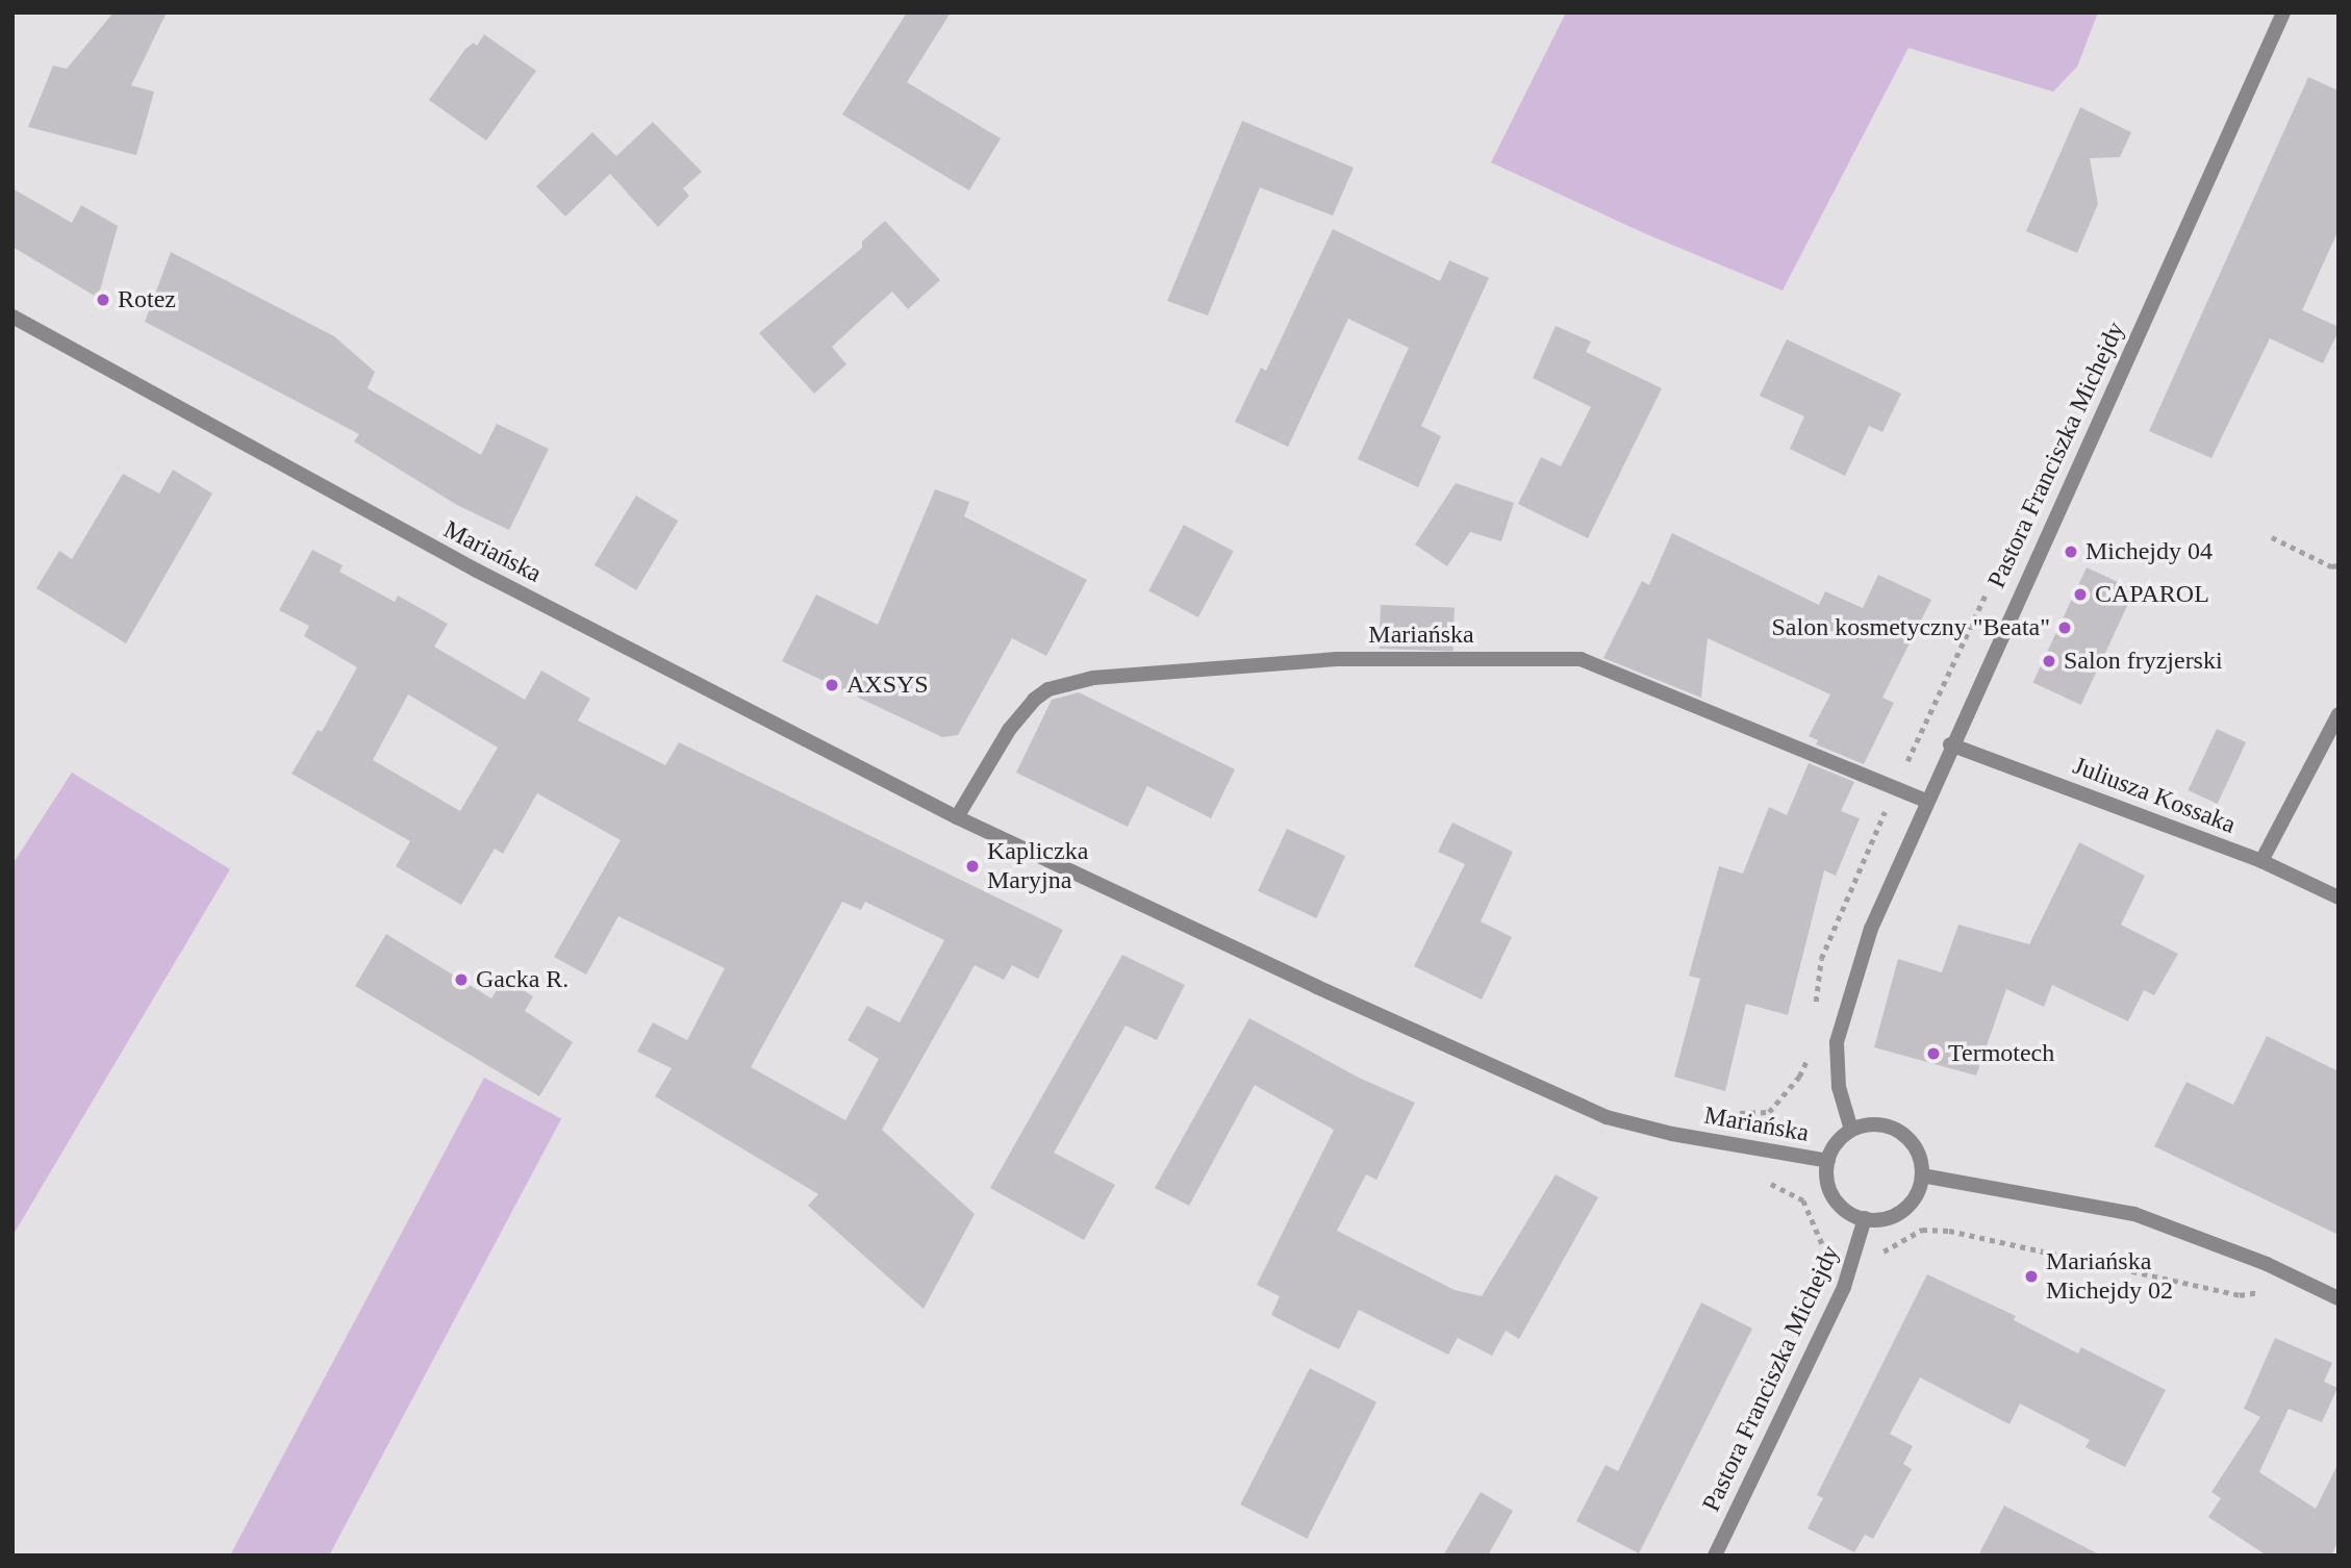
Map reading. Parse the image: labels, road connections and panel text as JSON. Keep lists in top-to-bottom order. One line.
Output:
{"streets":{"street":["Pastora Franciszka Michejdy","Mariańska","Juliusza Kossaka"]},"crossings":[["Pastora Franciszka Michejdy","Mariańska"],["Pastora Franciszka Michejdy","Juliusza Kossaka"]],"places":["Rotez","Michejdy 04","CAPAROL","Salon kosmetyczny \"Beata\"","Salon fryzjerski","AXSYS","Kapliczka Maryjna","Gacka R.","Termotech","Mariańska Michejdy 02"]}
